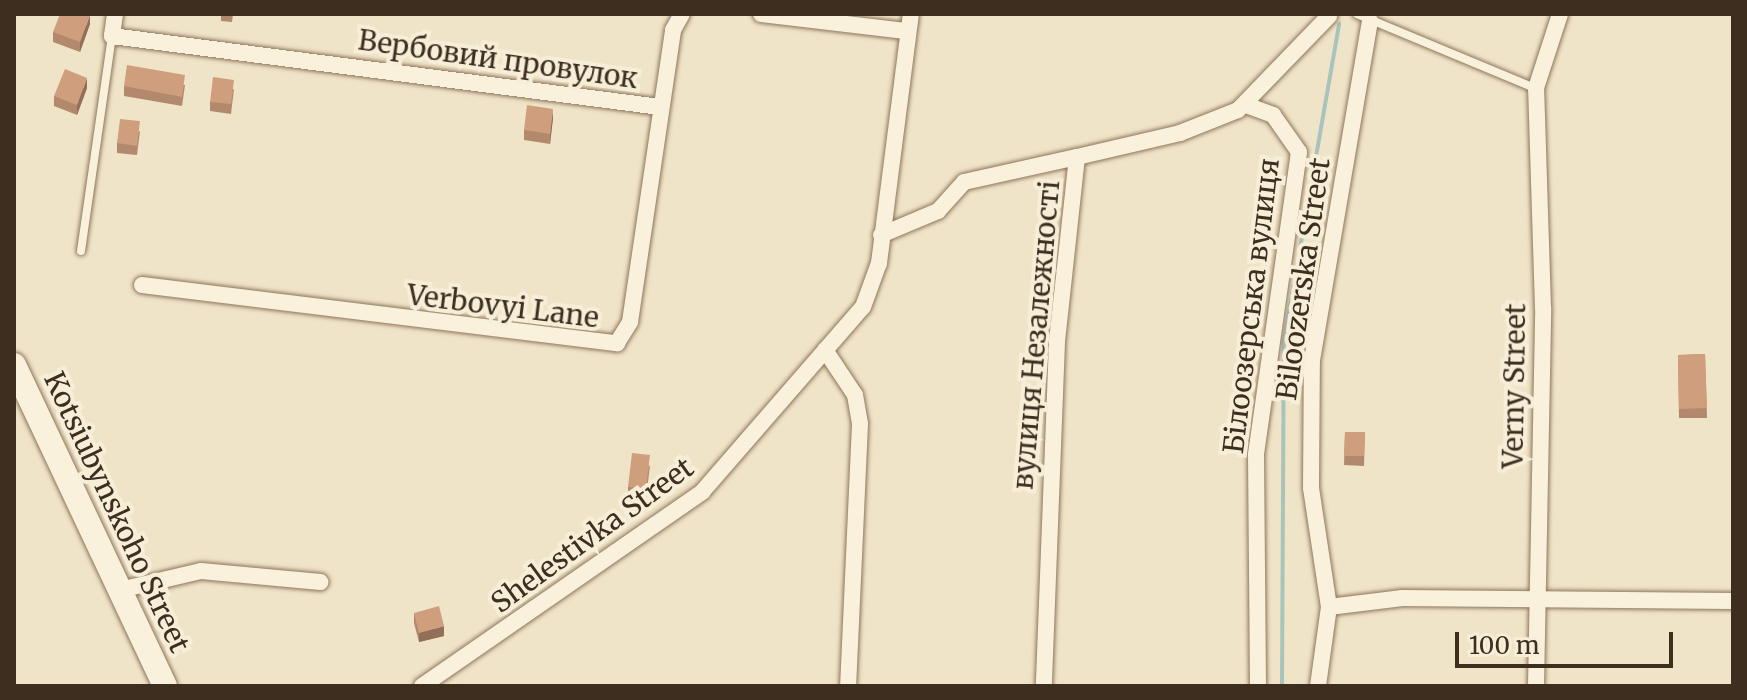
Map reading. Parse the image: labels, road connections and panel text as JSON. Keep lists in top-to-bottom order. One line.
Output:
{"streets":{"street":["Вербовий провулок","Biloozerska Street","Verbovyi Lane","Білоозерська вулиця","вулиця Незалежності","Verny Street","Kotsiubynskoho Street","Shelestivka Street"]},"crossings":[["Вербовий провулок","Verbovyi Lane"],["вулиця Незалежності","Shelestivka Street"]],"scale_bar":"100 m"}
